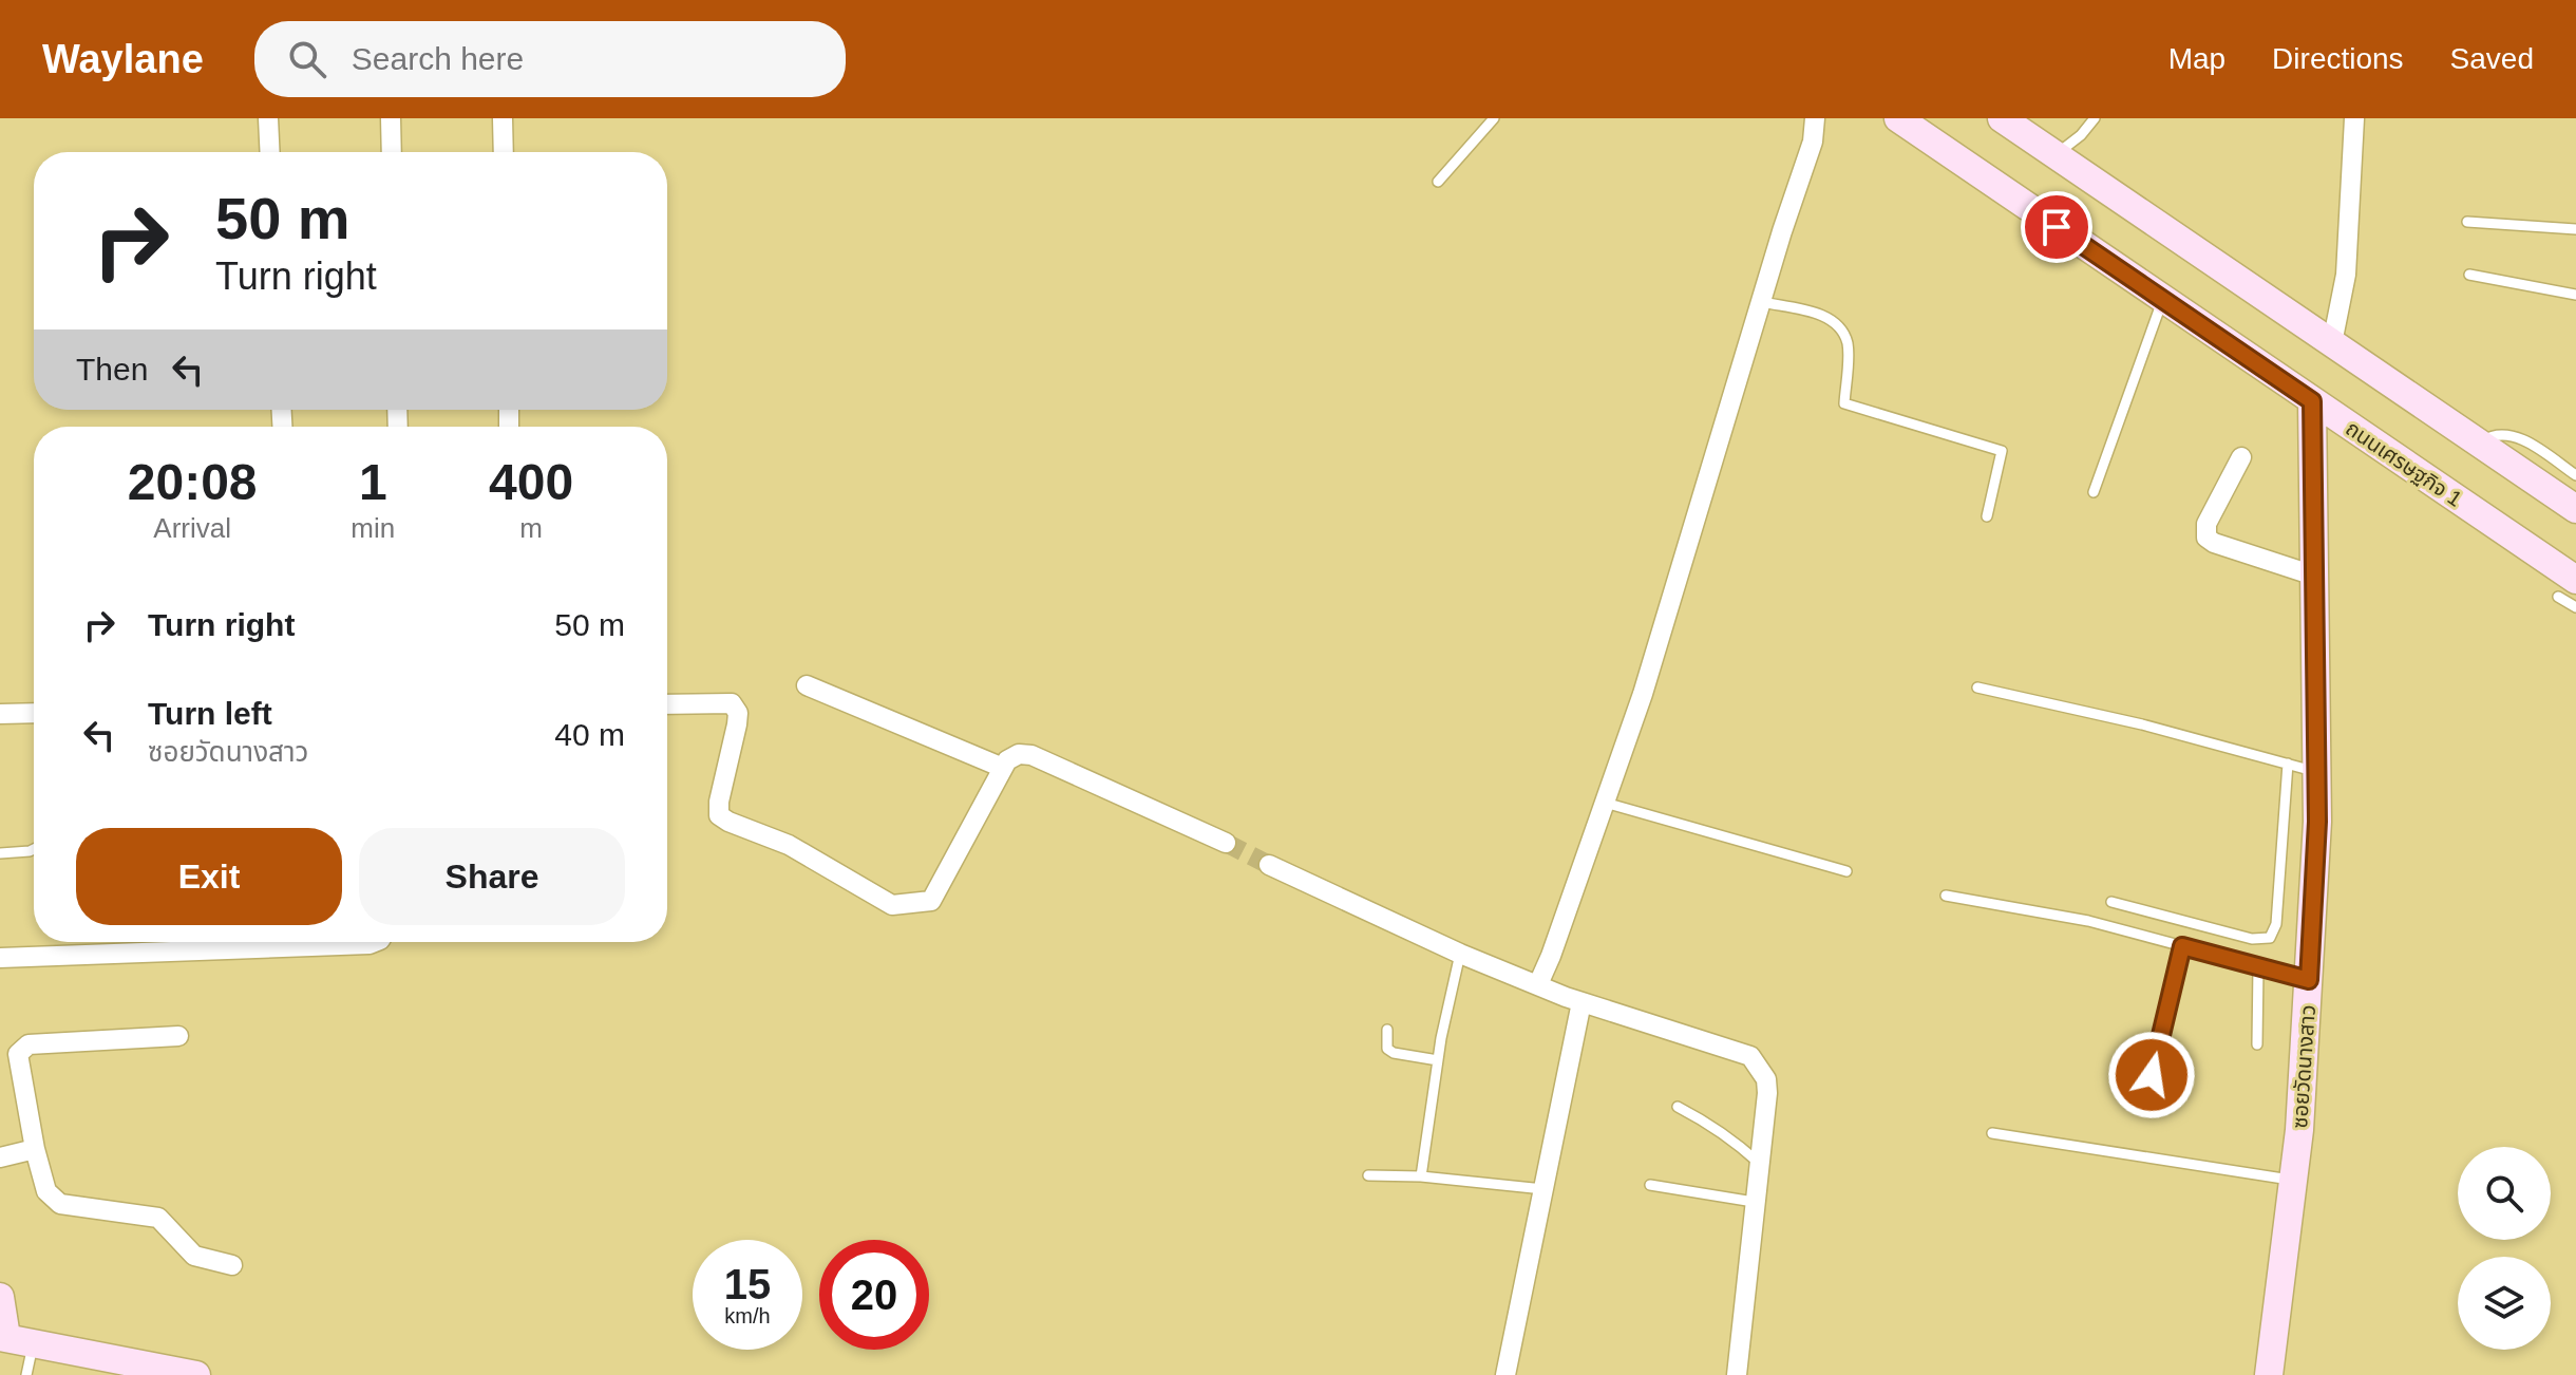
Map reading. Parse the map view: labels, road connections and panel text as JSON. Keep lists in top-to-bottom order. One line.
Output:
{"streets":{"main road":["ถนนเศรษฐกิจ 1","ซอยวัดนางสาว"]},"crossings":[["ถนนเศรษฐกิจ 1","ซอยวัดนางสาว"]],"page":{"header":"Waylane","search":"Search here","nav":["Map","Directions","Saved"],"turn":["50 m","Turn right"],"then":"Then","eta":["20:08","Arrival","1","min","400","m"],"list":[{"name":"Turn right","value":"50 m"},{"name":"Turn left","note":"ซอยวัดนางสาว","value":"40 m"}],"buttons":["Exit","Share"],"speed":"15 km/h","limit":"20"}}
